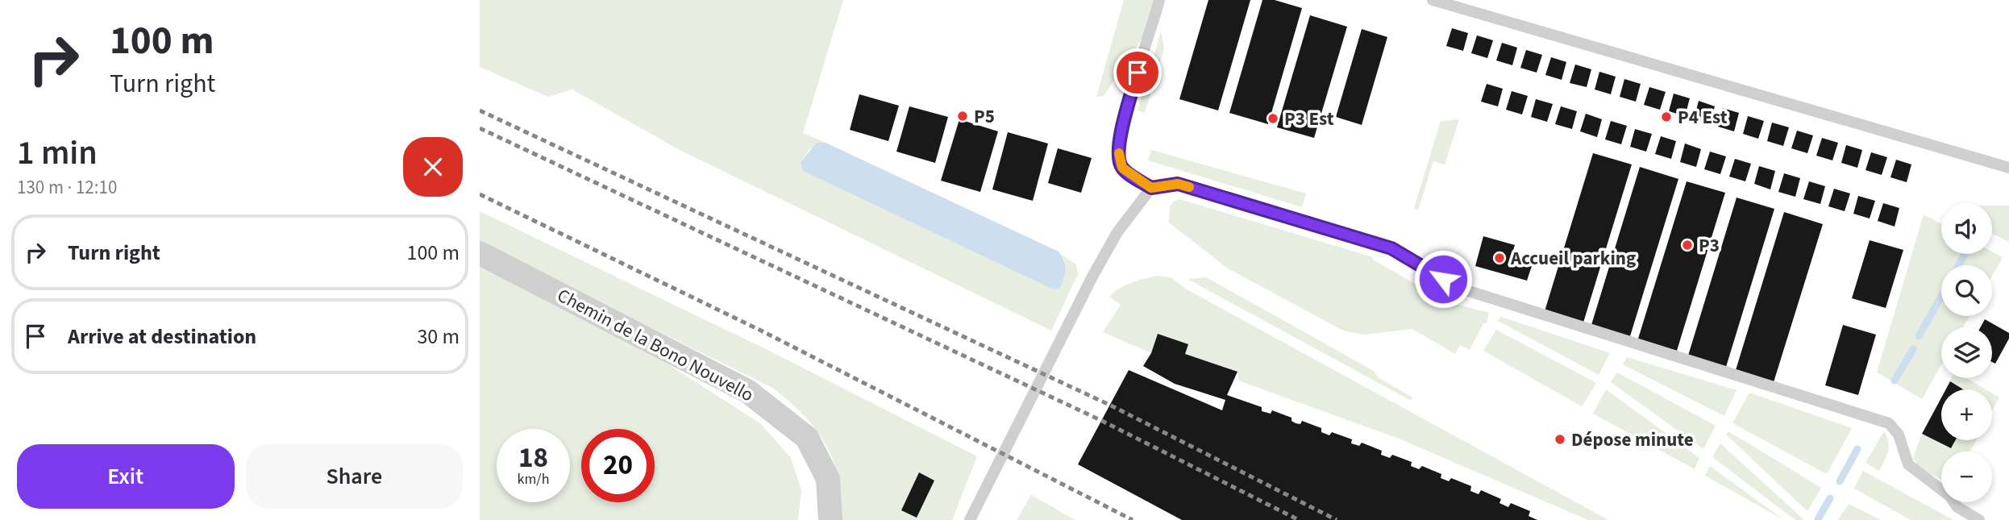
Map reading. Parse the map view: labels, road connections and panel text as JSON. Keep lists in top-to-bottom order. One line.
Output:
{"streets":{"street":["Chemin de la Bono Nouvello"]},"places":["P5","P4 Est","P3 Est","P3","Accueil parking","Dépose minute"],"page":{"turn":["100 m","Turn right"],"heading":["1 min","130 m · 12:10"],"map_buttons":["+","−"],"list":[{"name":"Turn right","value":"100 m"},{"name":"Arrive at destination","value":"30 m"}],"speed":"18 km/h","limit":"20","buttons":["Exit","Share"]}}
